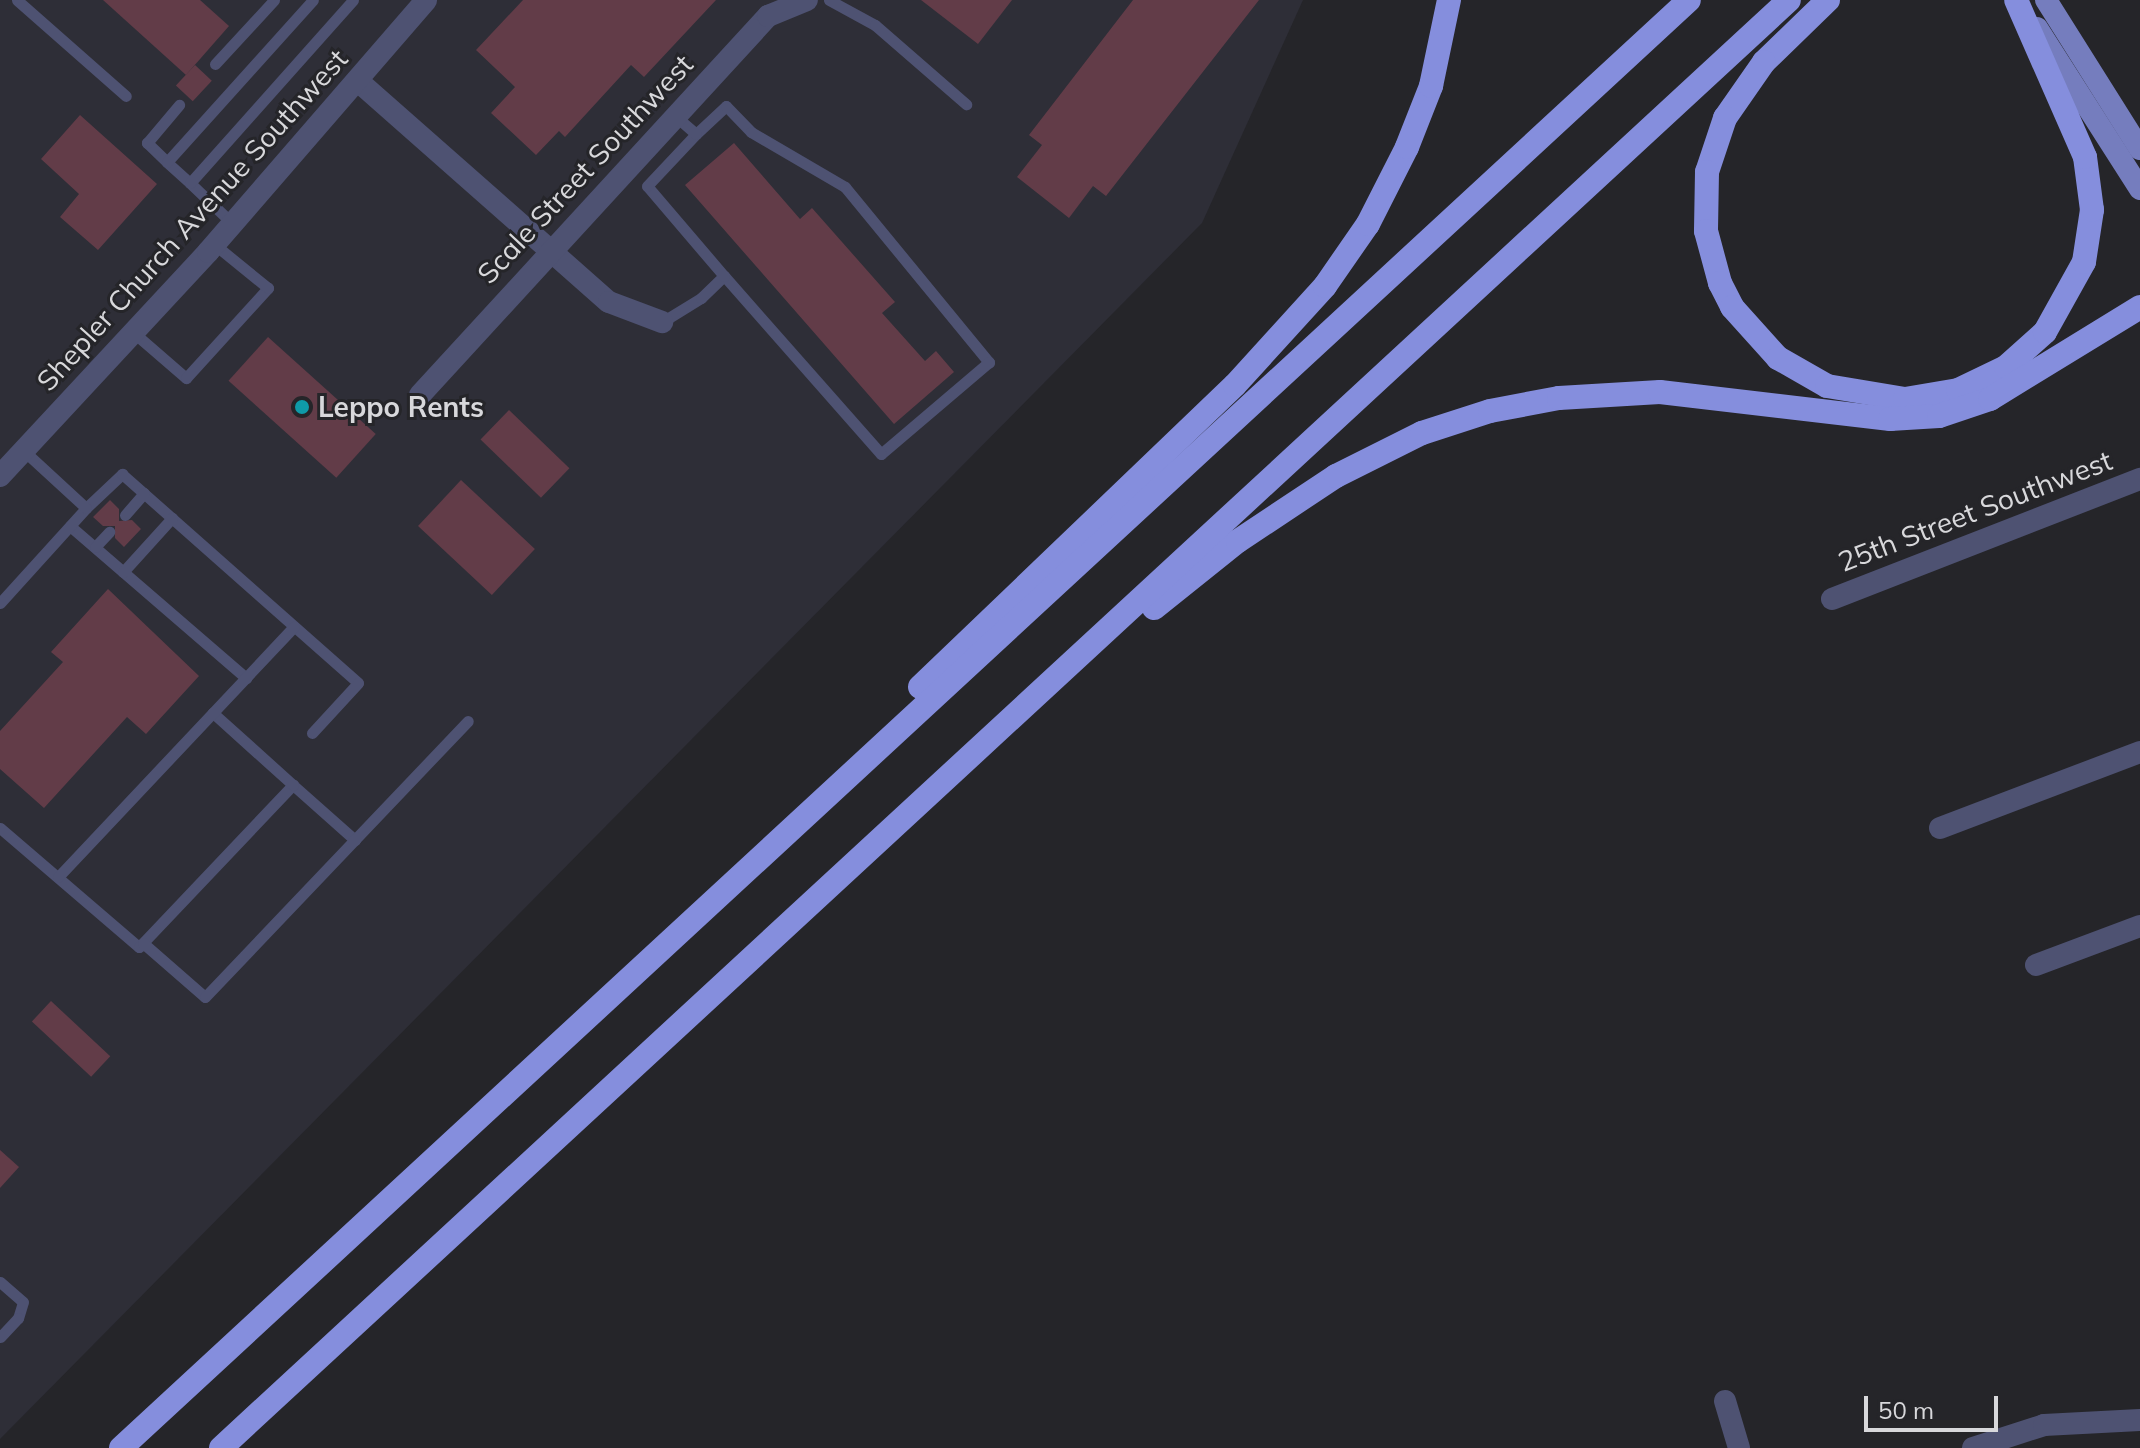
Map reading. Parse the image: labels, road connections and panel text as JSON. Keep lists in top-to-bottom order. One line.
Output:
{"streets":{"street":["Scale Street Southwest","Shepler Church Avenue Southwest","25th Street Southwest"]},"places":["Leppo Rents"],"scale_bar":"50 m"}
